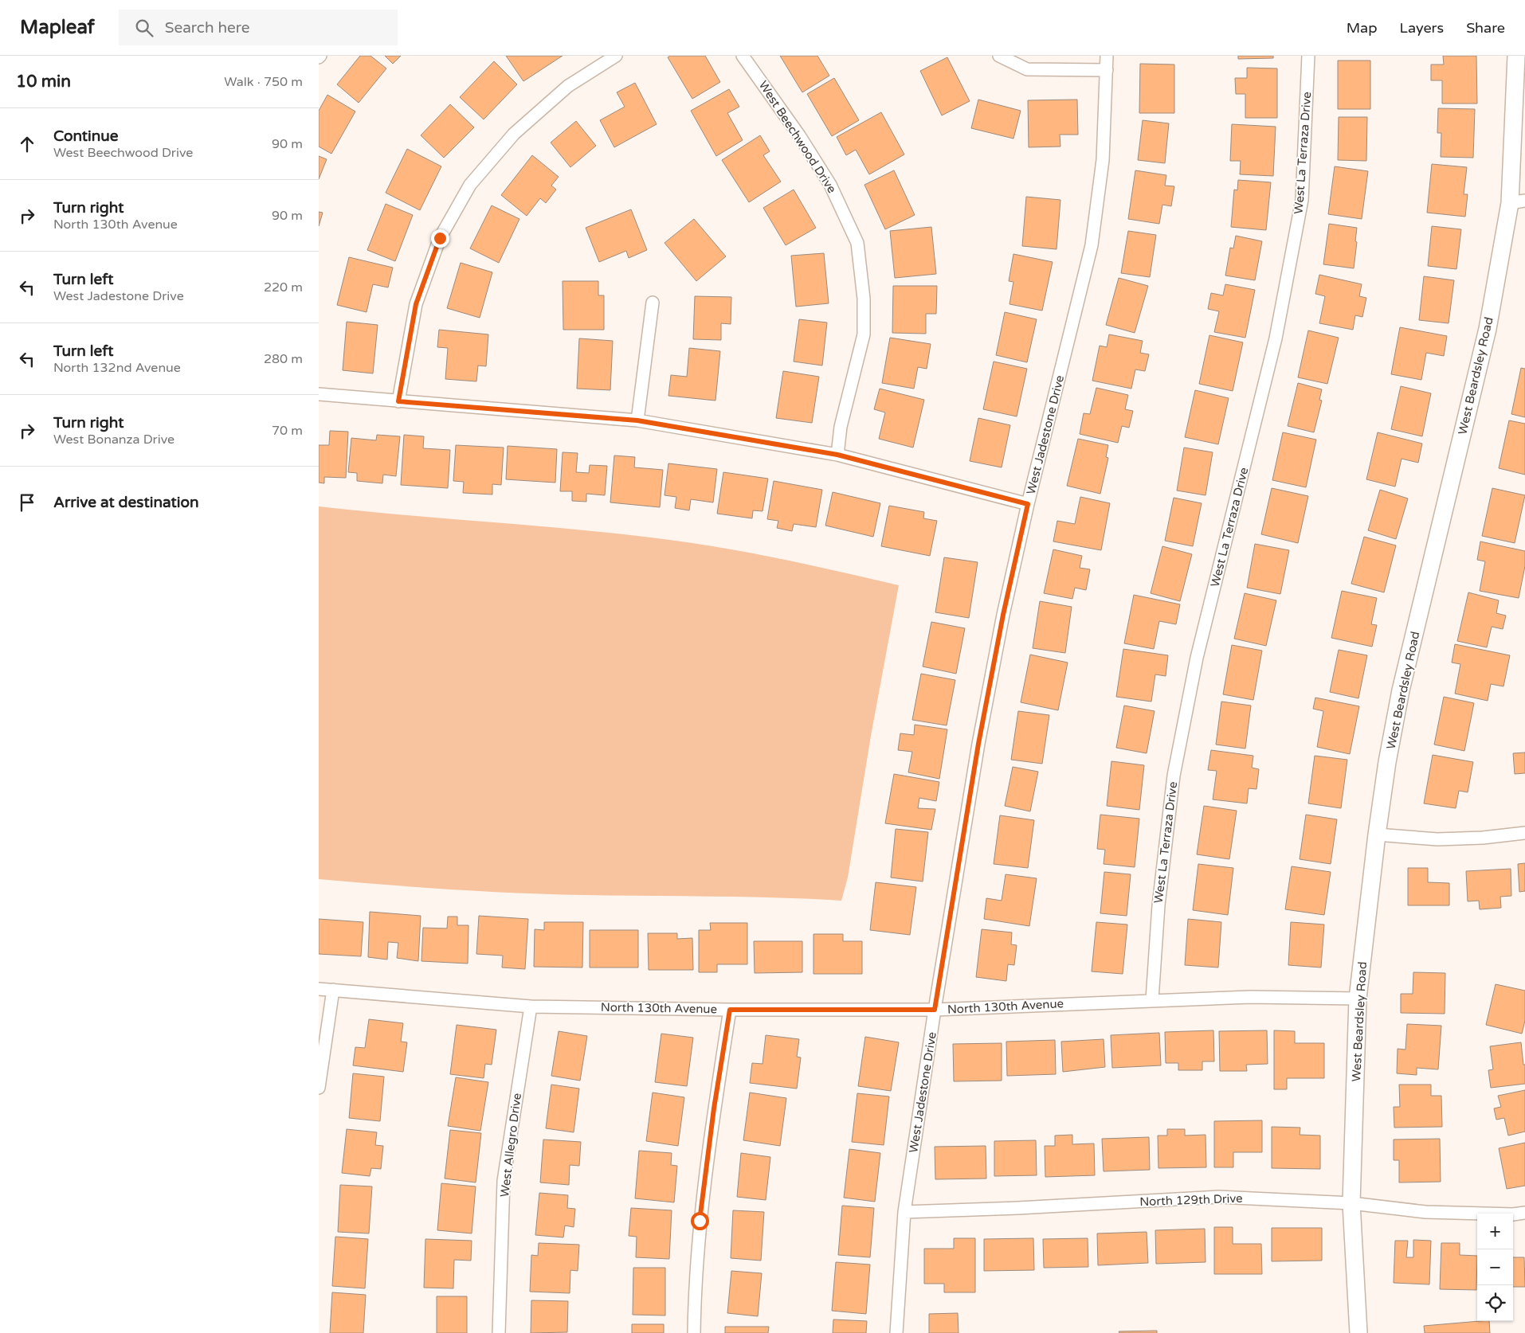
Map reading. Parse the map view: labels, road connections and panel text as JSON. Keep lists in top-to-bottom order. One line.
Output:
{"streets":{"street":["West Beechwood Drive","West La Terraza Drive","West Beardsley Road","West Jadestone Drive","North 130th Avenue","West Allegro Drive","North 129th Drive"]},"crossings":[["West La Terraza Drive","North 130th Avenue"],["West Beardsley Road","North 130th Avenue"],["West Beardsley Road","North 129th Drive"],["West Jadestone Drive","North 130th Avenue"],["West Jadestone Drive","North 129th Drive"],["North 130th Avenue","West Allegro Drive"]],"page":{"header":"Mapleaf","search":"Search here","nav":["Map","Layers","Share"],"heading":["10 min","Walk · 750 m"],"list":[["Continue","West Beechwood Drive","90 m"],["Turn right","North 130th Avenue","90 m"],["Turn left","West Jadestone Drive","220 m"],["Turn left","North 132nd Avenue","280 m"],["Turn right","West Bonanza Drive","70 m"],"Arrive at destination"],"map_buttons":["+","−"]}}
